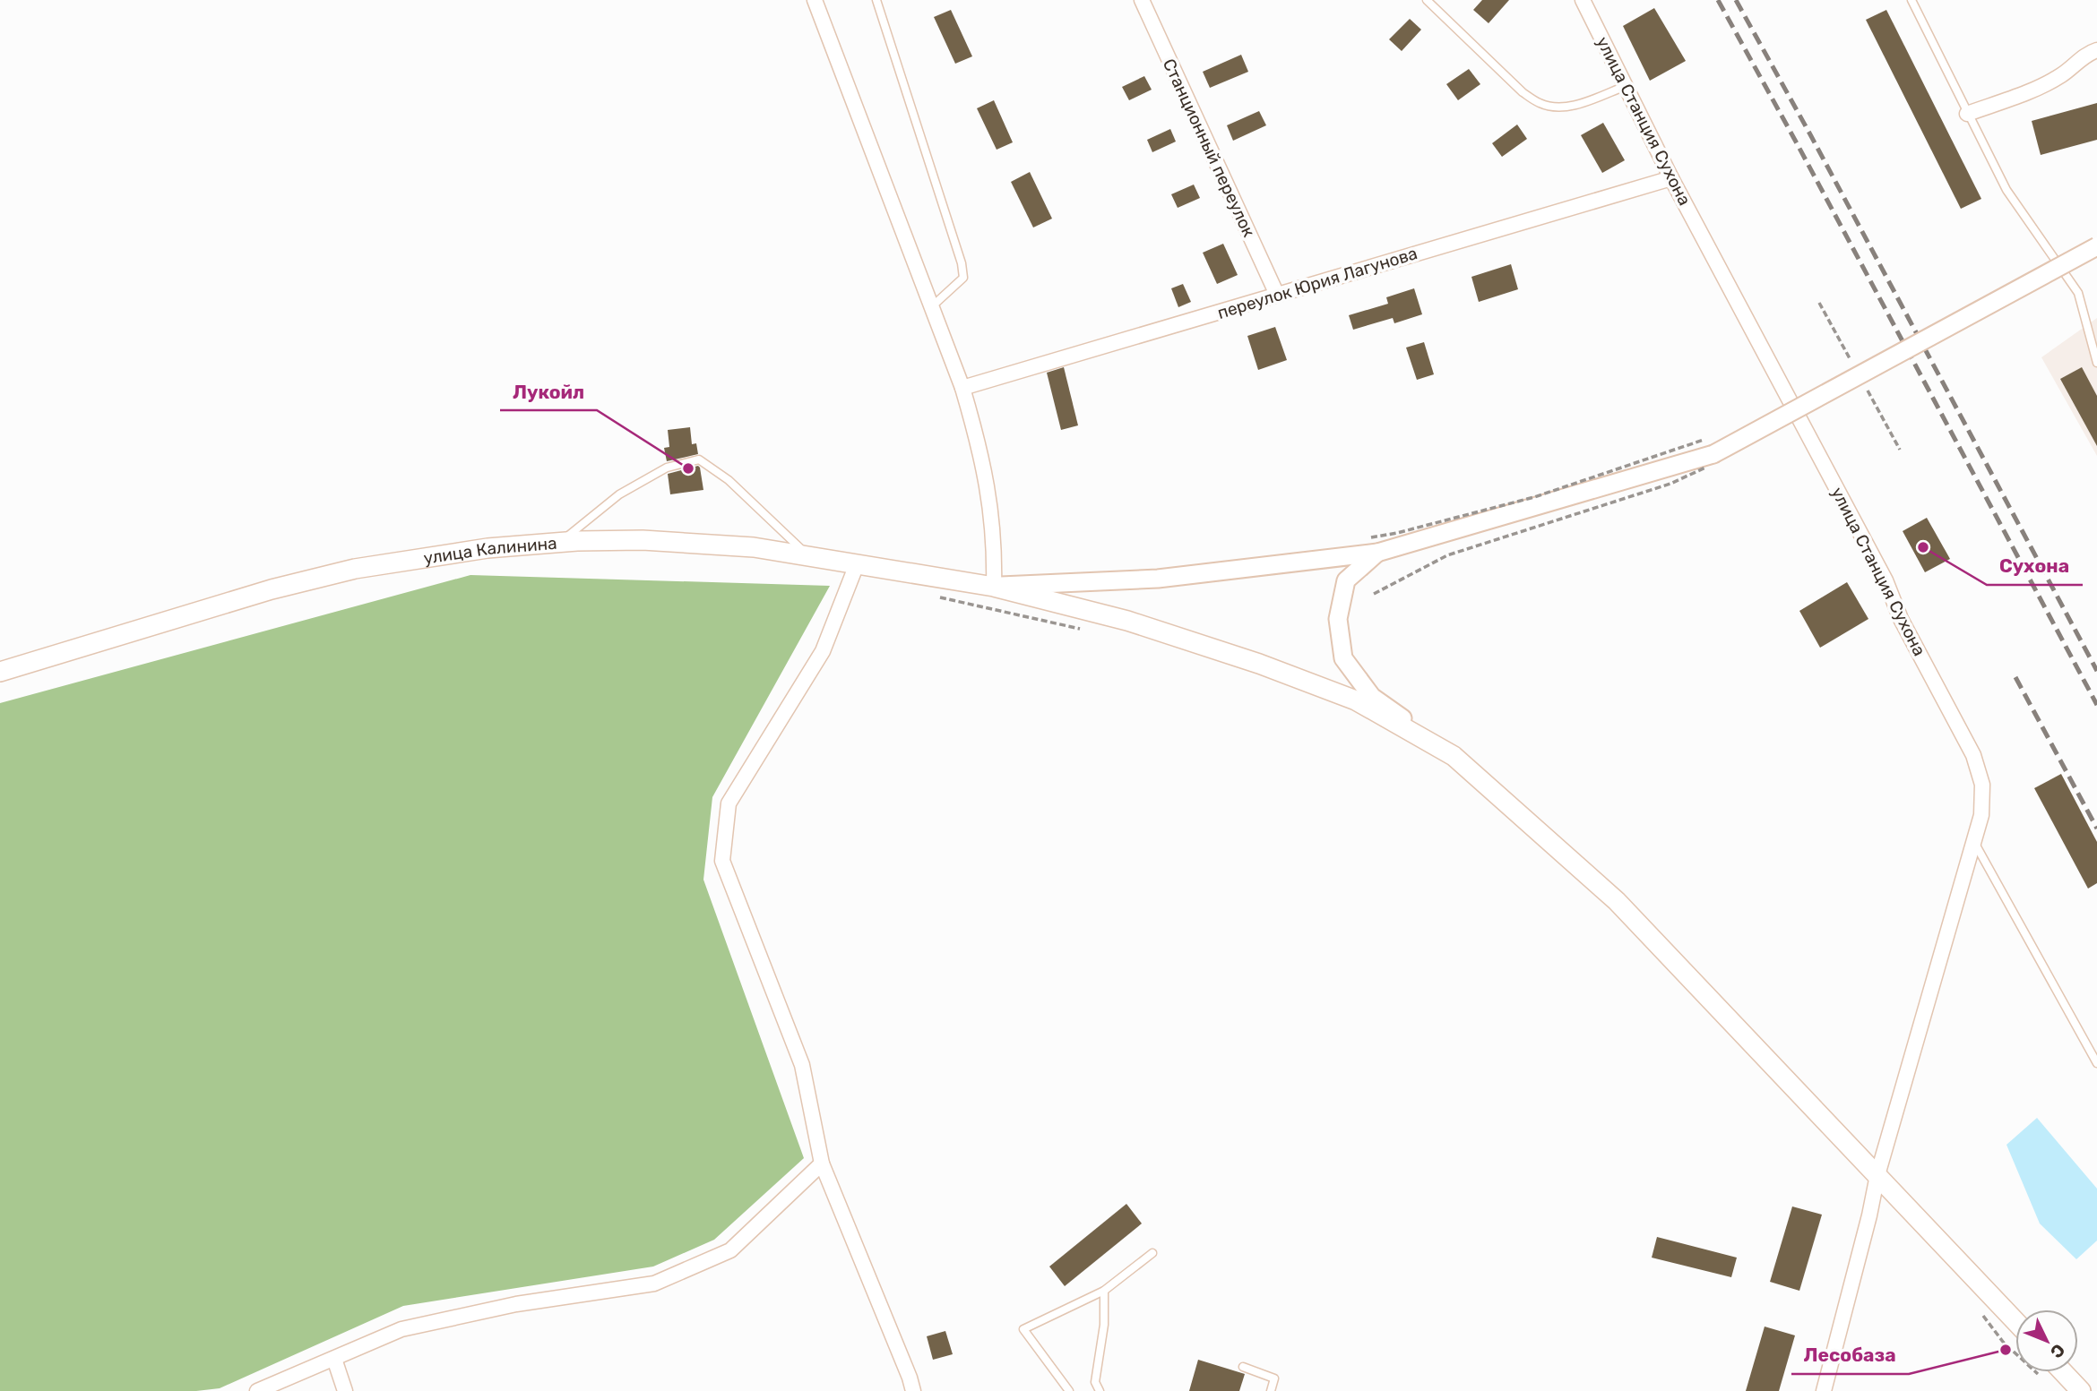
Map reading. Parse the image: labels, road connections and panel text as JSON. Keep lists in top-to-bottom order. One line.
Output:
{"streets":{"main road":["улица Калинина"],"street":["улица Станция Сухона","Станционный переулок","переулок Юрия Лагунова"]},"crossings":[["улица Станция Сухона","переулок Юрия Лагунова"],["улица Станция Сухона","улица Калинина"],["Станционный переулок","переулок Юрия Лагунова"]],"places":["Лукойл","Сухона","Лесобаза"],"north":"bottom right"}
